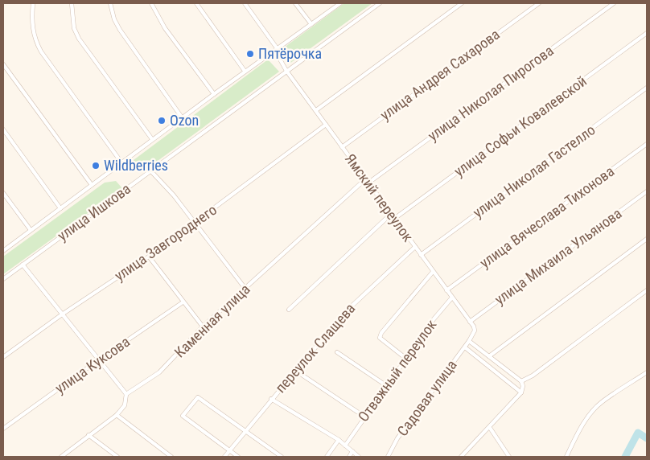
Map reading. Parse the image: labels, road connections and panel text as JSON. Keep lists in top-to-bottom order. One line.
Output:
{"streets":{"street":["улица Андрея Сахарова","улица Николая Пирогова","улица Софьи Ковалевской","улица Николая Гастелло","Ямский переулок","улица Ишкова","улица Вячеслава Тихонова","улица Завгороднего","улица Михаила Ульянова","Каменная улица","переулок Слащева","улица Куксова","Отважный переулок","Садовая улица"]},"crossings":[["улица Андрея Сахарова","Ямский переулок"],["улица Николая Пирогова","Ямский переулок"],["улица Софьи Ковалевской","Ямский переулок"],["улица Николая Гастелло","Ямский переулок"],["Ямский переулок","улица Ишкова"],["Ямский переулок","улица Вячеслава Тихонова"],["Ямский переулок","улица Завгороднего"],["Ямский переулок","улица Михаила Ульянова"],["Ямский переулок","Каменная улица"],["Ямский переулок","переулок Слащева"],["Ямский переулок","Отважный переулок"],["Ямский переулок","Садовая улица"],["улица Михаила Ульянова","Садовая улица"]],"places":["Пятёрочка","Ozon","Wildberries"]}
